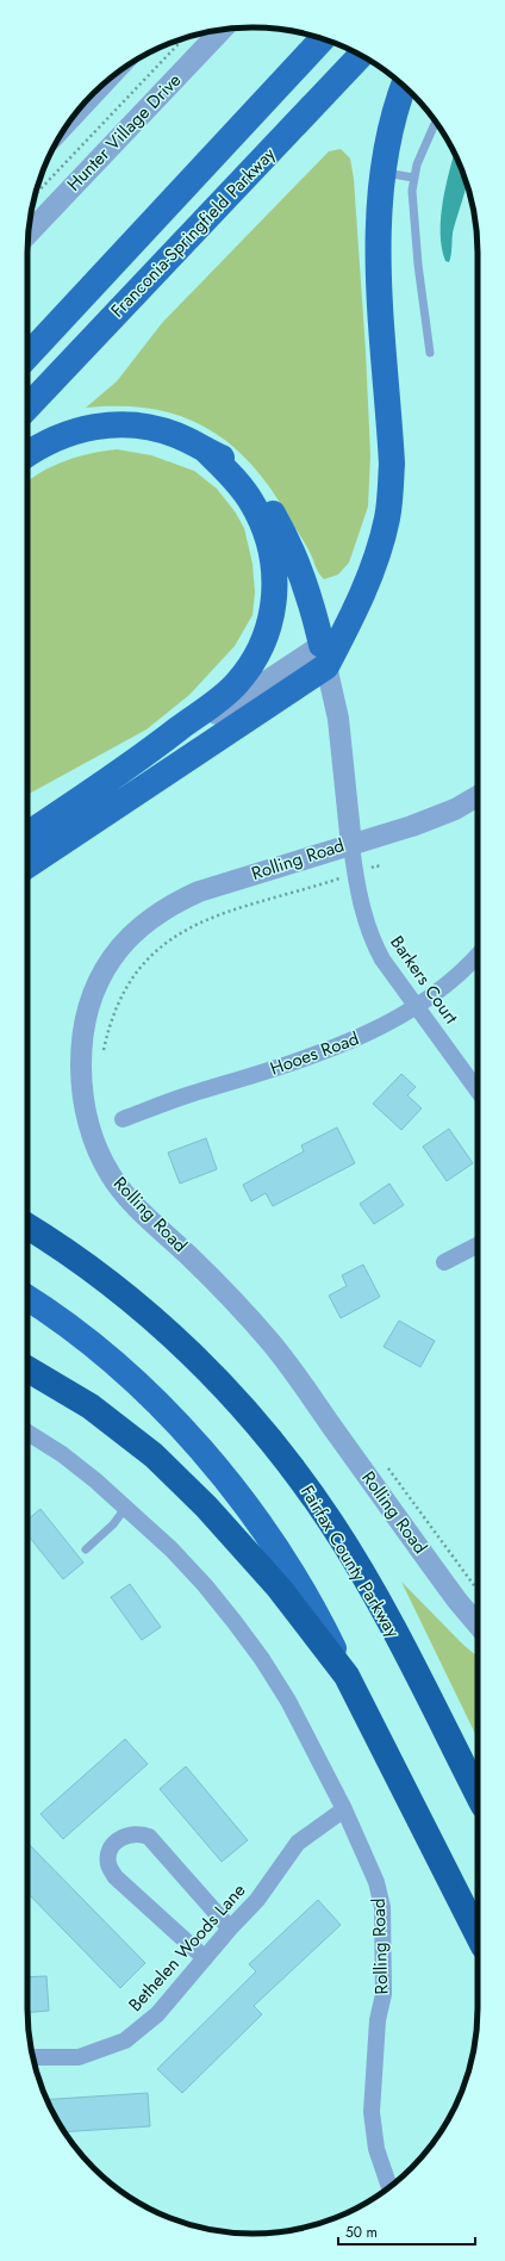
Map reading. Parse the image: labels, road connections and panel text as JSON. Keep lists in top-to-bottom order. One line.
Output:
{"streets":{"highway":["Fairfax County Parkway"],"main road":["Franconia-Springfield Parkway"],"street":["Hunter Village Drive","Rolling Road","Barkers Court","Hooes Road","Bethelen Woods Lane"]},"crossings":[["Rolling Road","Barkers Court"],["Rolling Road","Bethelen Woods Lane"],["Barkers Court","Hooes Road"]],"scale_bar":"50 m"}
